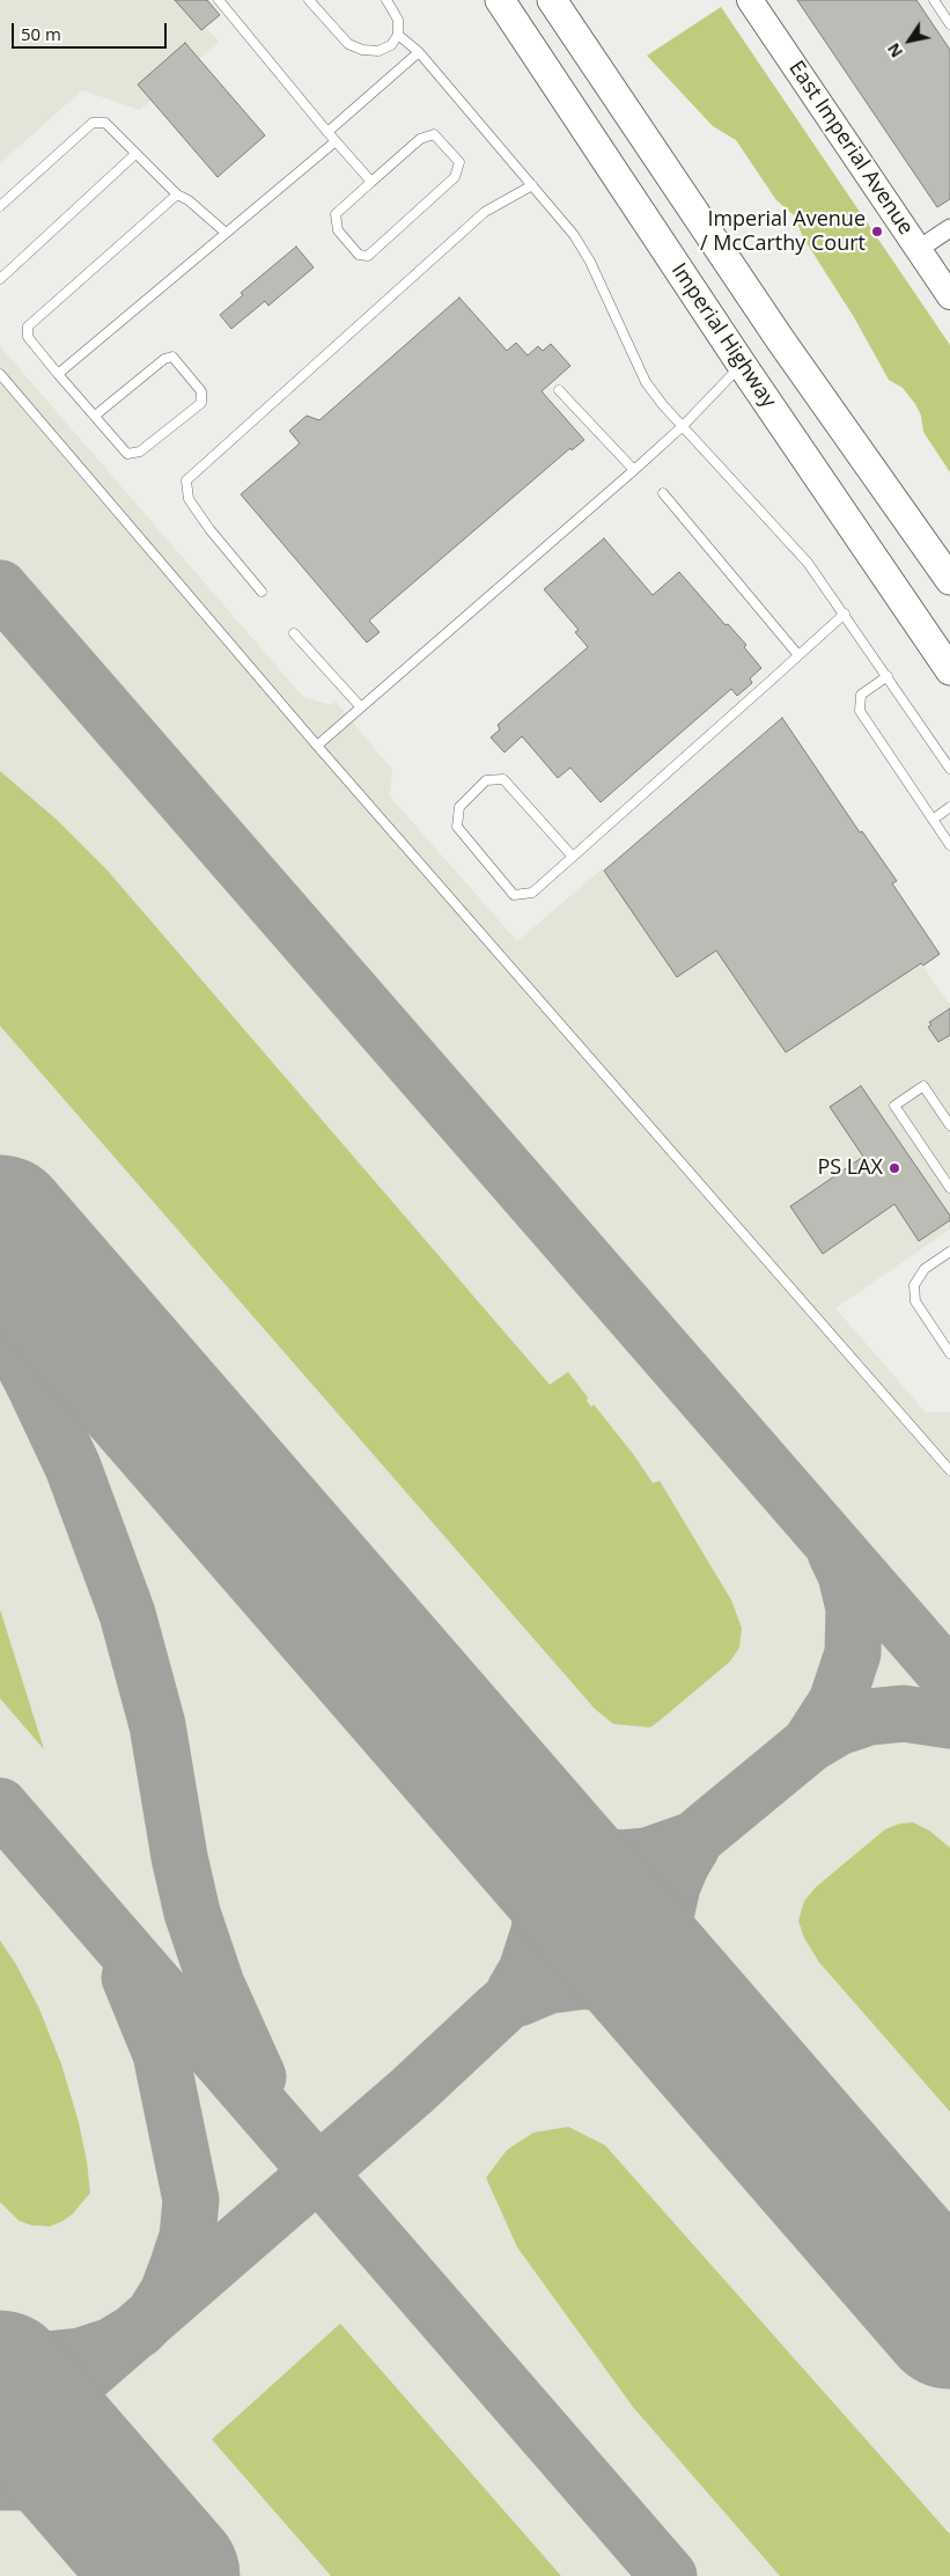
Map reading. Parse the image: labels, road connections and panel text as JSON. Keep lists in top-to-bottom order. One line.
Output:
{"streets":{"main road":["Imperial Highway"],"street":["East Imperial Avenue"]},"places":["Imperial Avenue / McCarthy Court","PS LAX"],"scale_bar":"50 m","north":"bottom left"}
